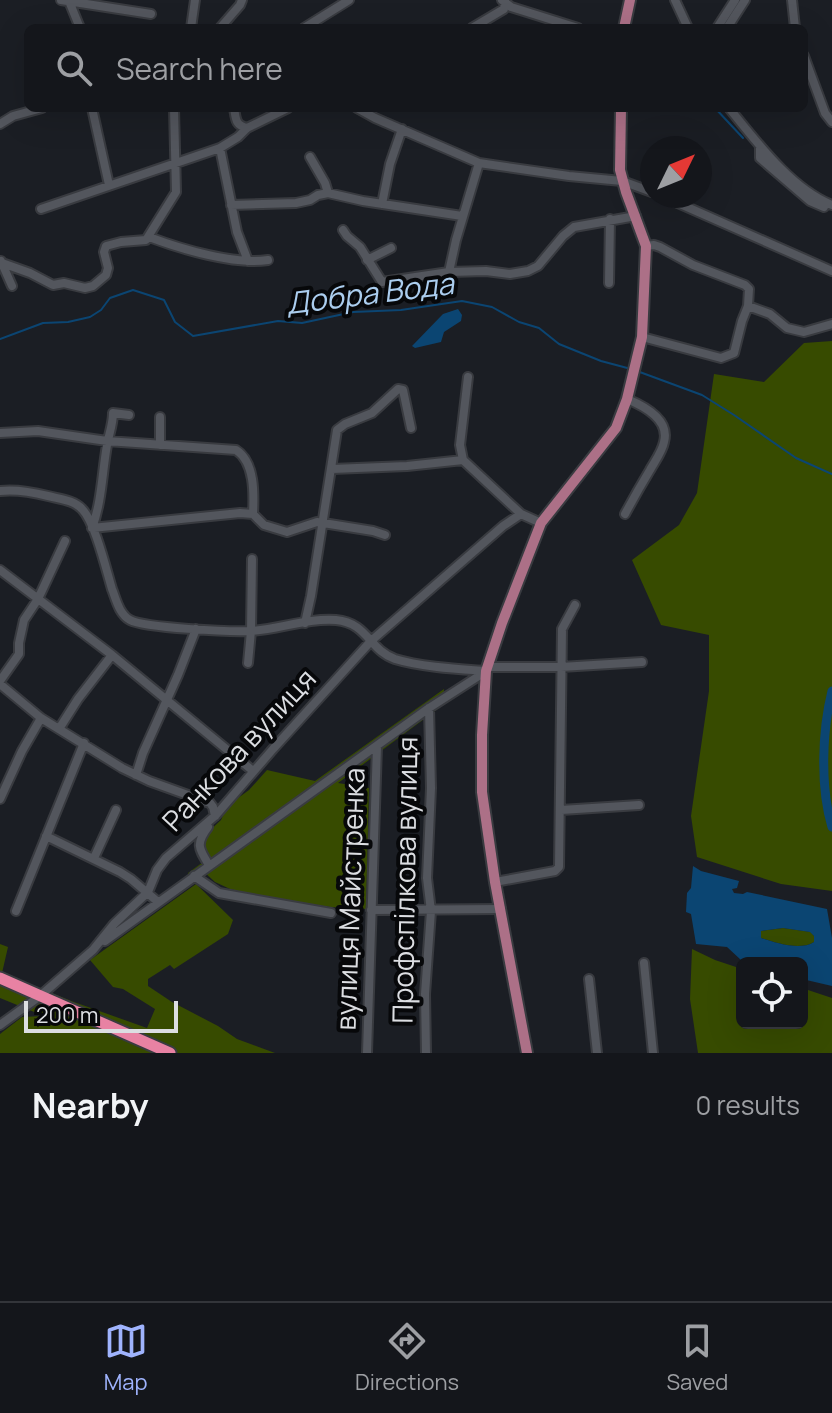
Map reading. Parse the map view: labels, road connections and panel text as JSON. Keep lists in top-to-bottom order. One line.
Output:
{"streets":{"street":["Ранкова вулиця","Профспілкова вулиця","вулиця Майстренка"]},"water":["Добра Вода"],"scale_bar":"200 m","north":"top right","page":{"search":"Search here","scale":"200 m","heading":["Nearby","0 results"],"nav":["Map","Directions","Saved"]}}
